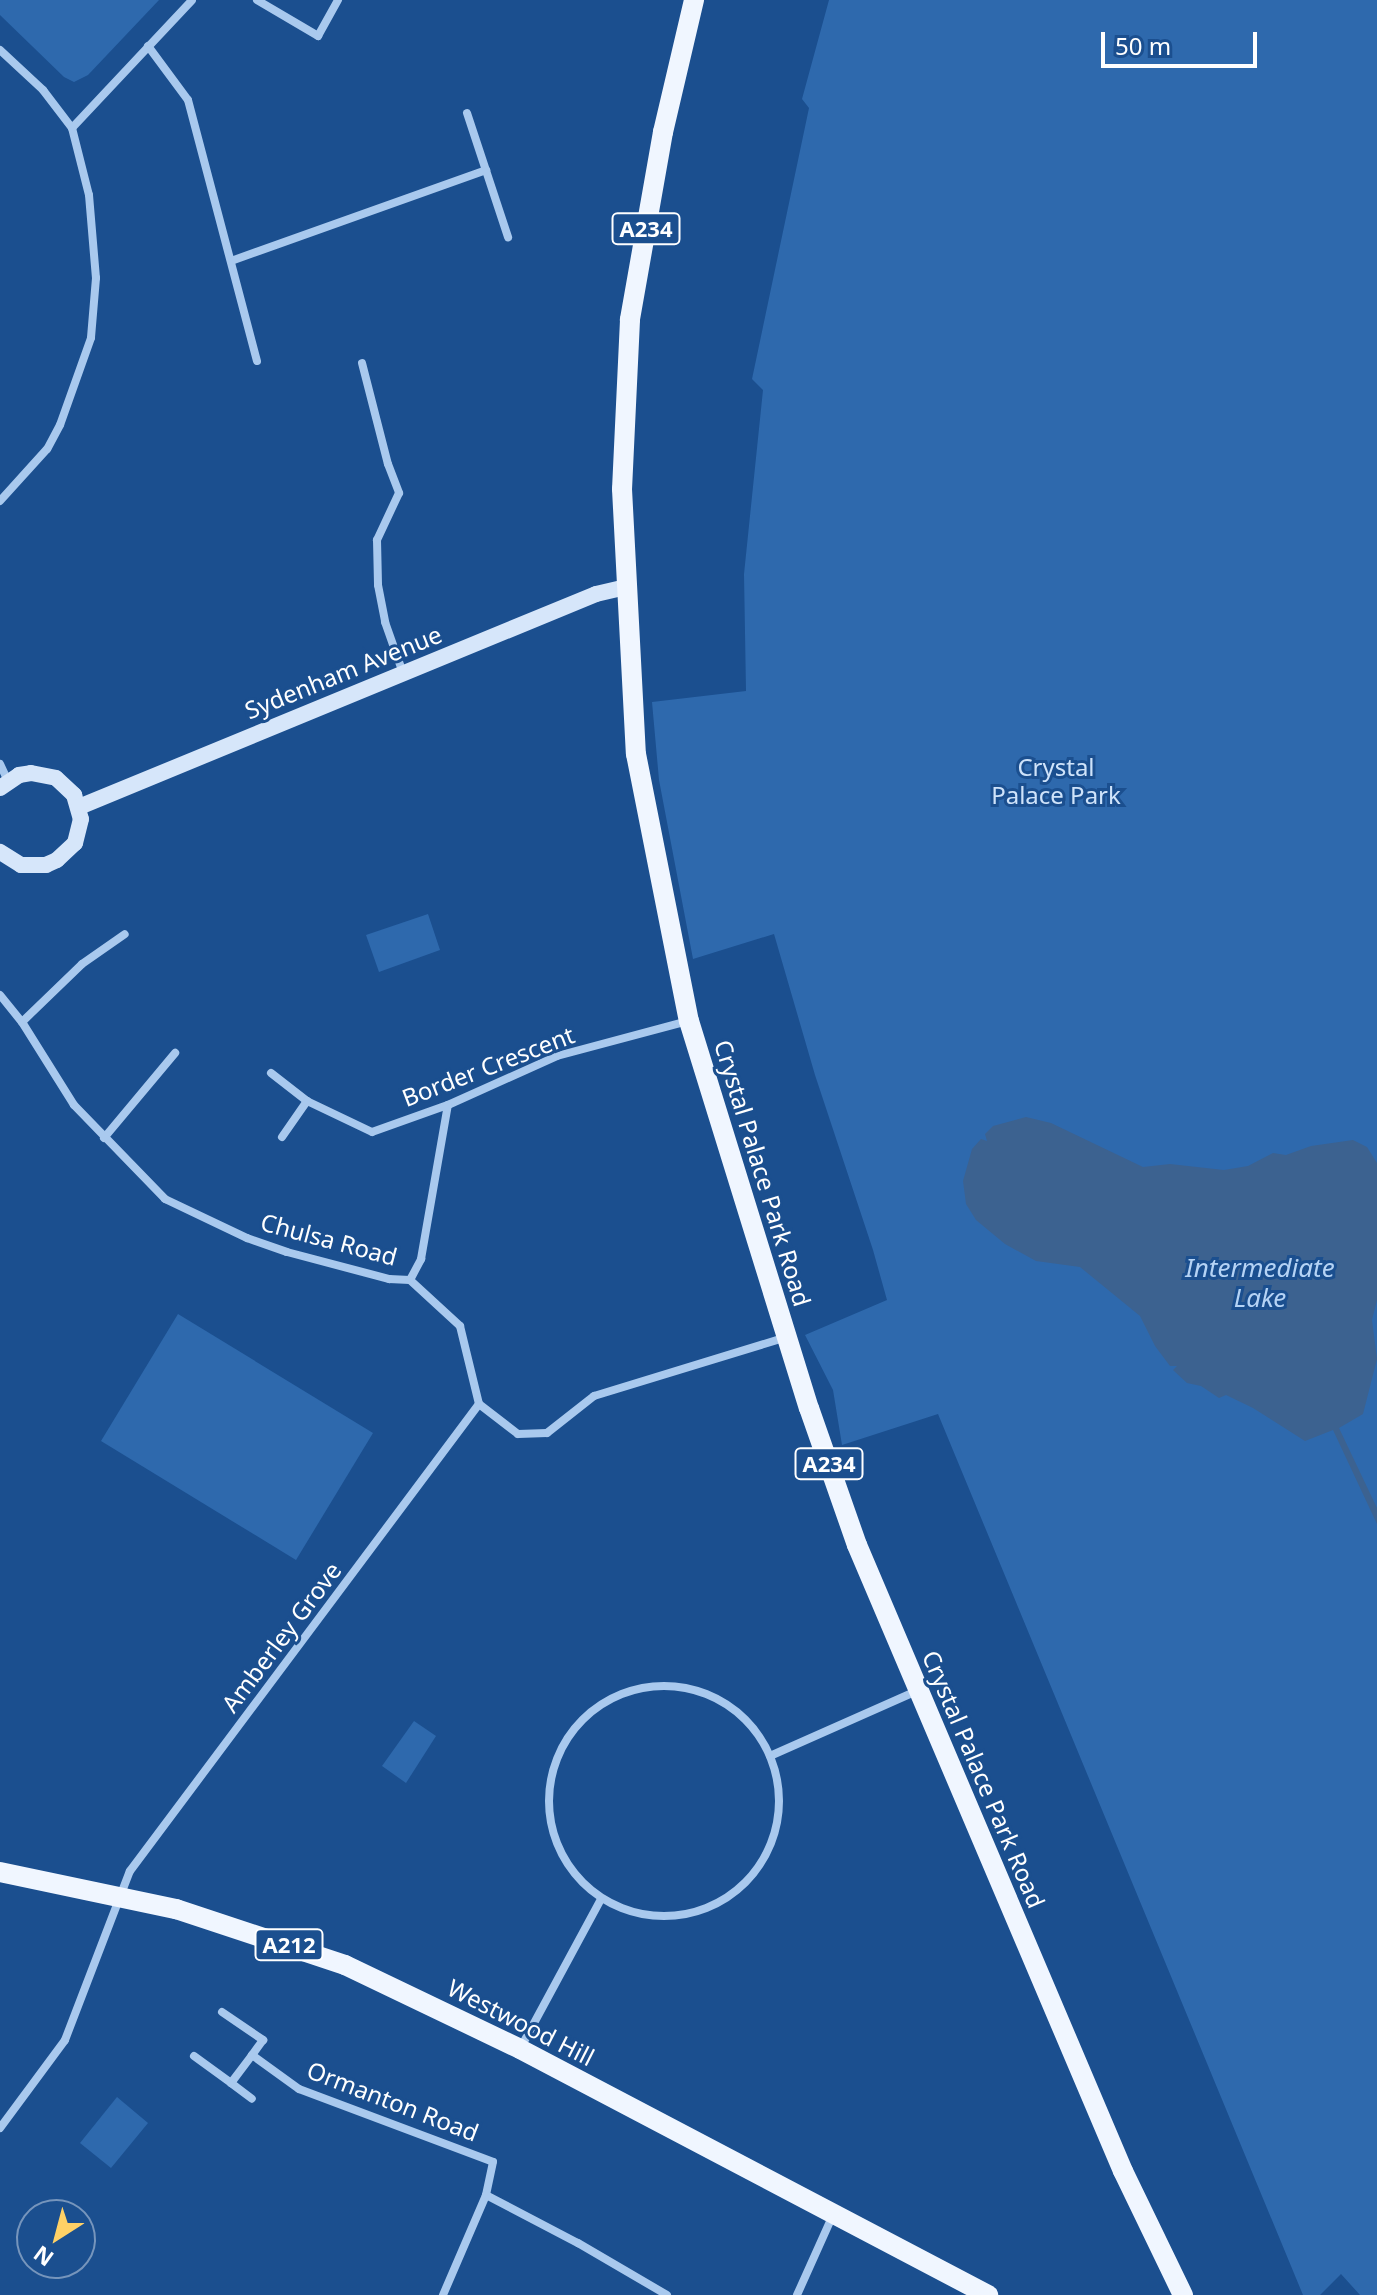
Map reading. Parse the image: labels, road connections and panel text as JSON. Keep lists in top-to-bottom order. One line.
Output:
{"streets":{"main road":["A234","Crystal Palace Park Road","A212","Westwood Hill"],"street":["Sydenham Avenue","Border Crescent","Chulsa Road","Amberley Grove","Ormanton Road"]},"crossings":[["Sydenham Avenue","Crystal Palace Park Road"],["Border Crescent","Crystal Palace Park Road"],["Chulsa Road","Amberley Grove"],["Amberley Grove","Westwood Hill"]],"water":["Intermediate Lake"],"parks":["Crystal Palace Park"],"scale_bar":"50 m","north":"bottom left"}
